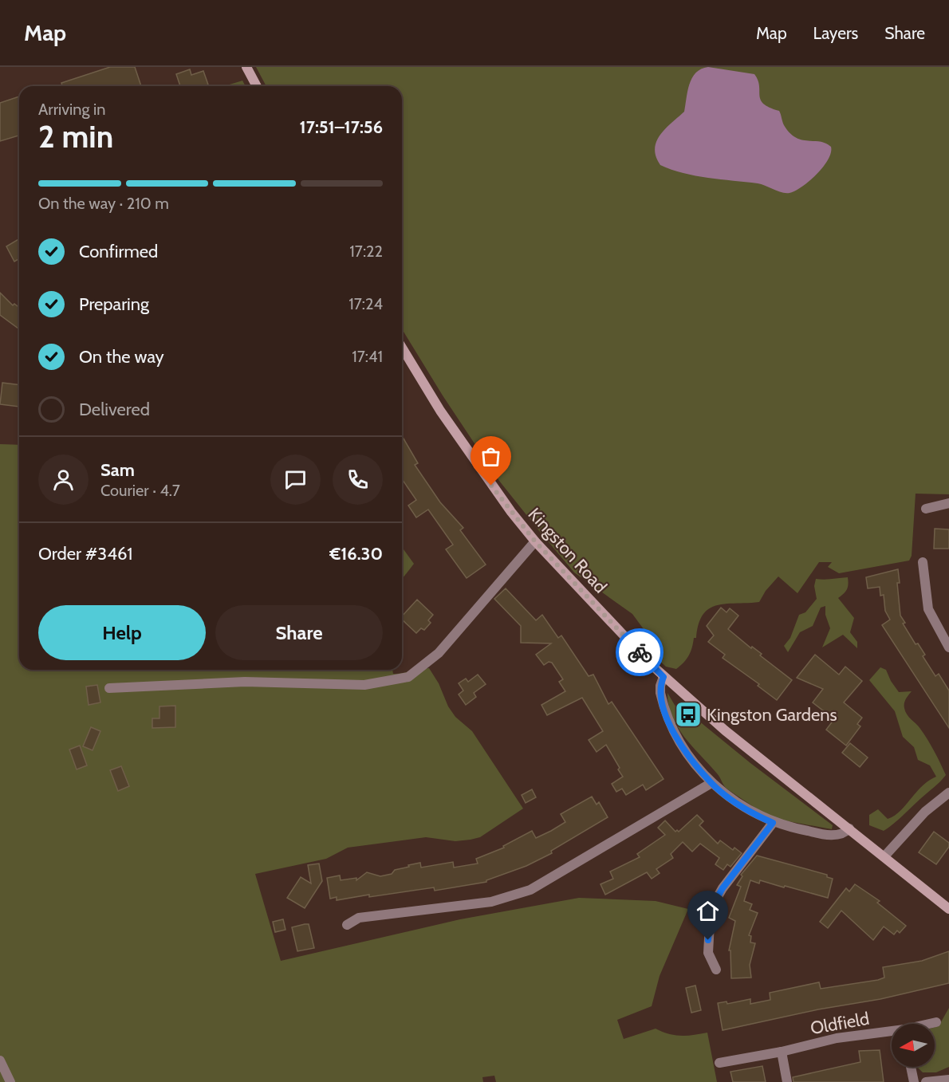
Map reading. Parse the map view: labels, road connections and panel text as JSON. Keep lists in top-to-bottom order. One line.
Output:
{"streets":{"main road":["Kingston Road"],"street":["Oldfield"]},"places":{"bus stop":["Kingston Gardens"]},"north":"left","page":{"header":"Map","nav":["Map","Layers","Share"],"heading":["2 min","Arriving in","17:51–17:56"],"panel":["Sam","Courier · 4.7","Order #3461","€16.30"],"bar":"On the way · 210 m","list":[["Confirmed","17:22"],["Preparing","17:24"],["On the way","17:41"],"Delivered"],"buttons":["Help","Share"]}}
